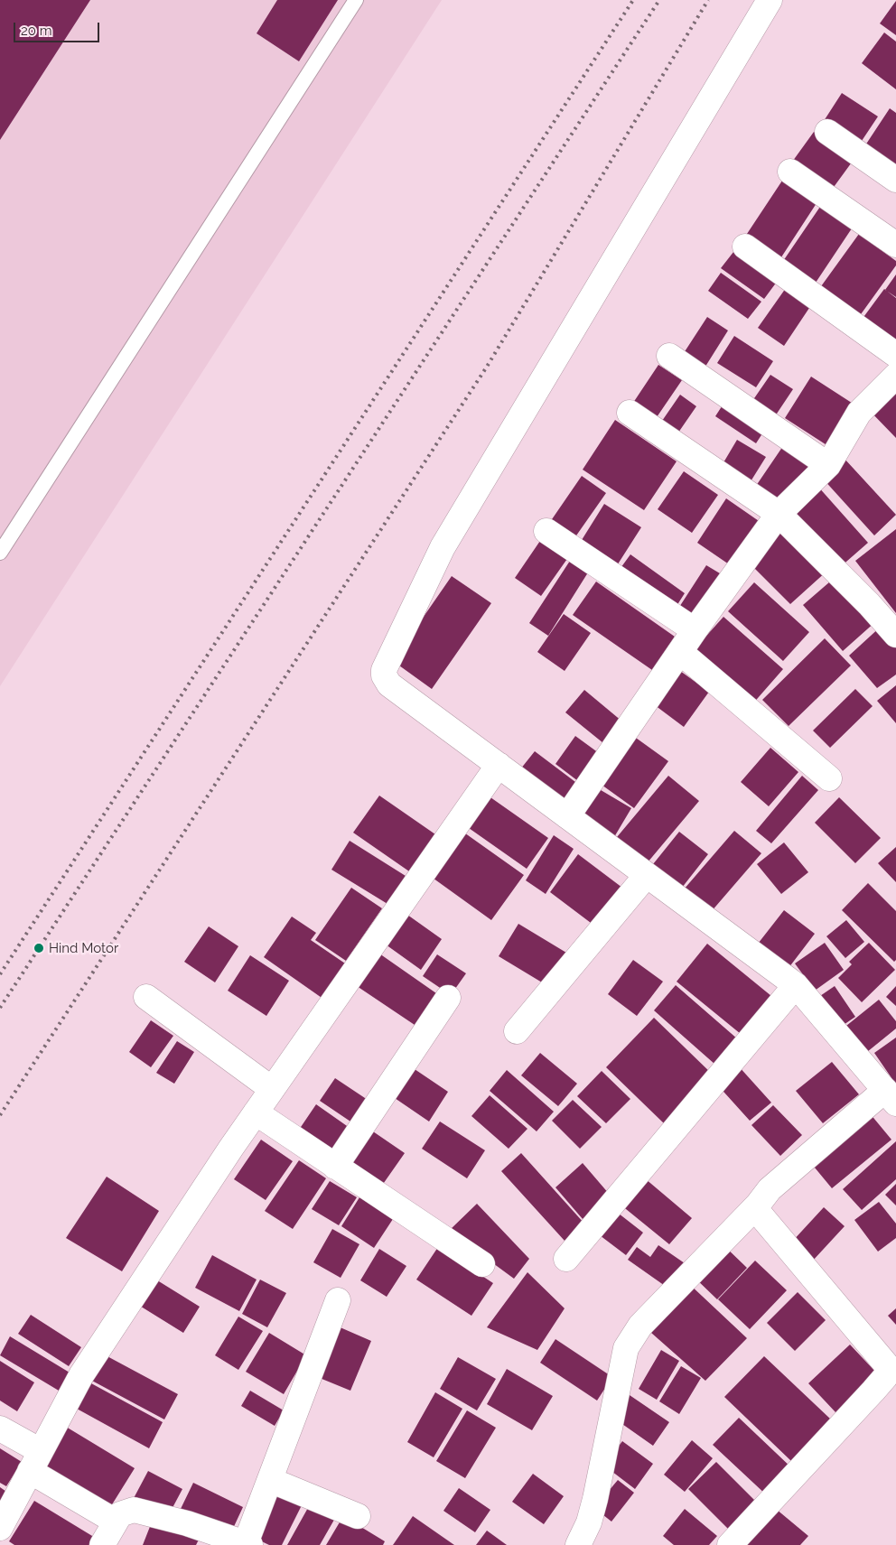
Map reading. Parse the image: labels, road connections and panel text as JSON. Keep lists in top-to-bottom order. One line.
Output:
{"places":["Hind Motor"],"scale_bar":"20 m"}
